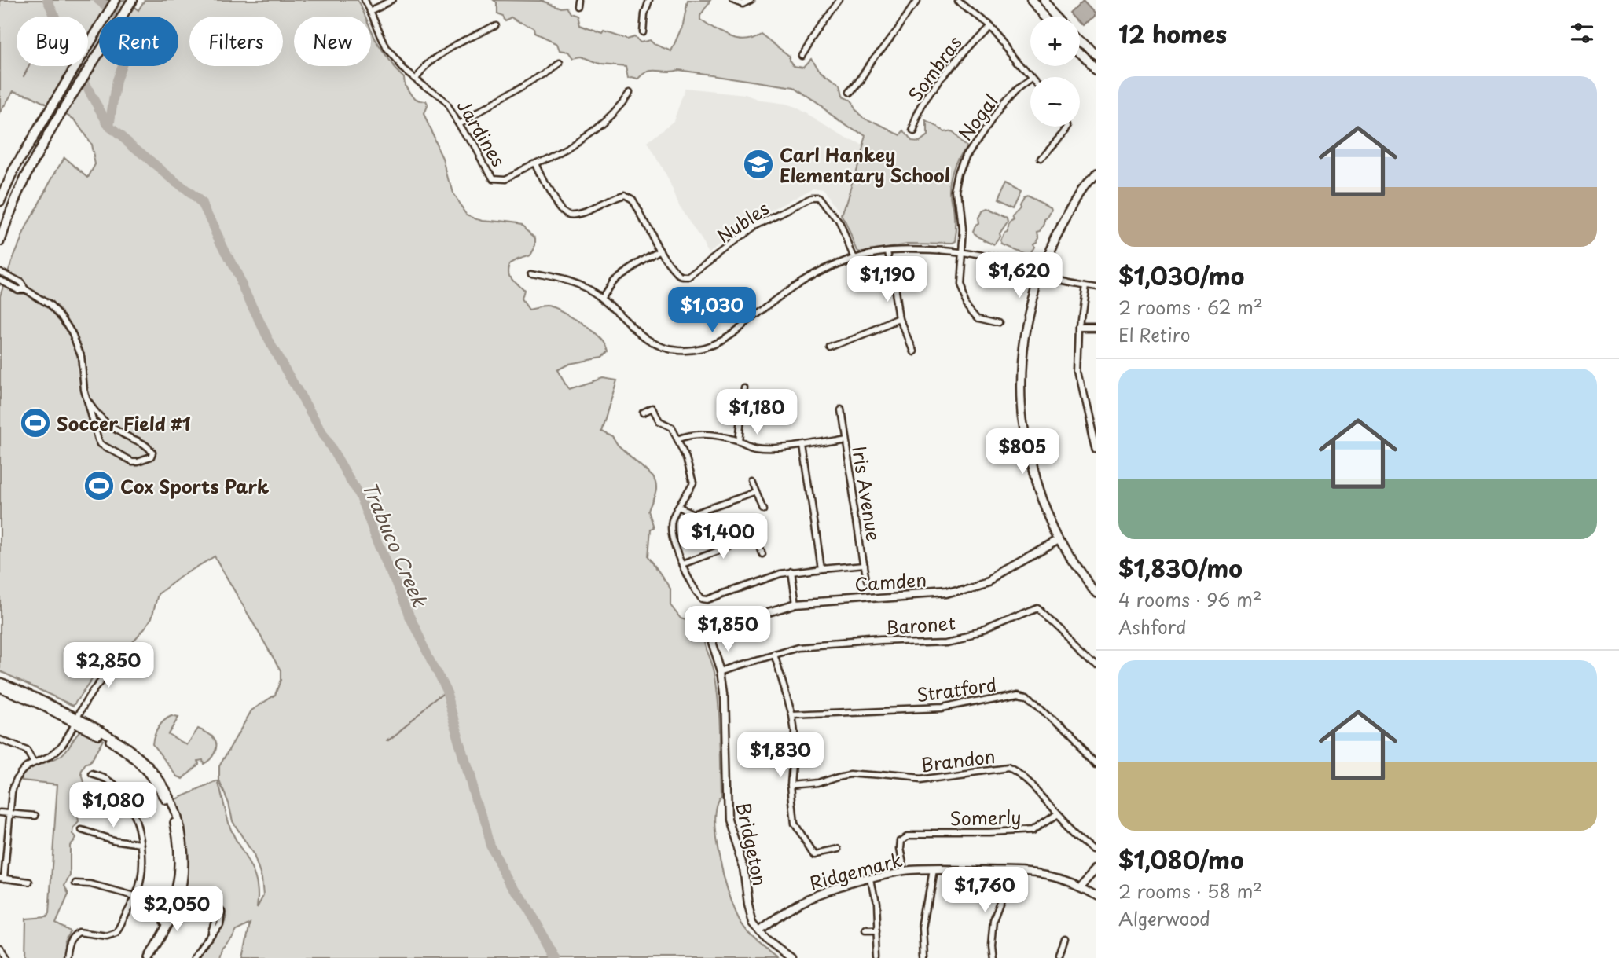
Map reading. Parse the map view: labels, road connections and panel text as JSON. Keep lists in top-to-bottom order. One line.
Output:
{"streets":{"street":["Sombras","Nogal","Jardines","Nubles","Iris Avenue","Camden","Baronet","Stratford","Brandon","Somerly","Bridgeton","Ridgemark"]},"crossings":[["Camden","Bridgeton"],["Baronet","Bridgeton"],["Brandon","Somerly"],["Somerly","Ridgemark"],["Bridgeton","Ridgemark"]],"water":["Trabuco Creek"],"places":{"school or university":["Carl Hankey Elementary School"],"sports":["Soccer Field #1","Cox Sports Park"]},"page":{"heading":"12 homes","map_buttons":["+","−"],"chip":["Buy","Rent","Filters","New"],"list":[{"name":"$1,030/mo","note":"2 rooms · 62 m² · El Retiro"},{"name":"$1,830/mo","note":"4 rooms · 96 m² · Ashford"},{"name":"$1,080/mo","note":"2 rooms · 58 m² · Algerwood"}],"price":["$1,620","$1,190","$1,030","$1,180","$805","$1,400","$1,850","$2,850","$1,830","$1,080","$1,760","$2,050"]}}
